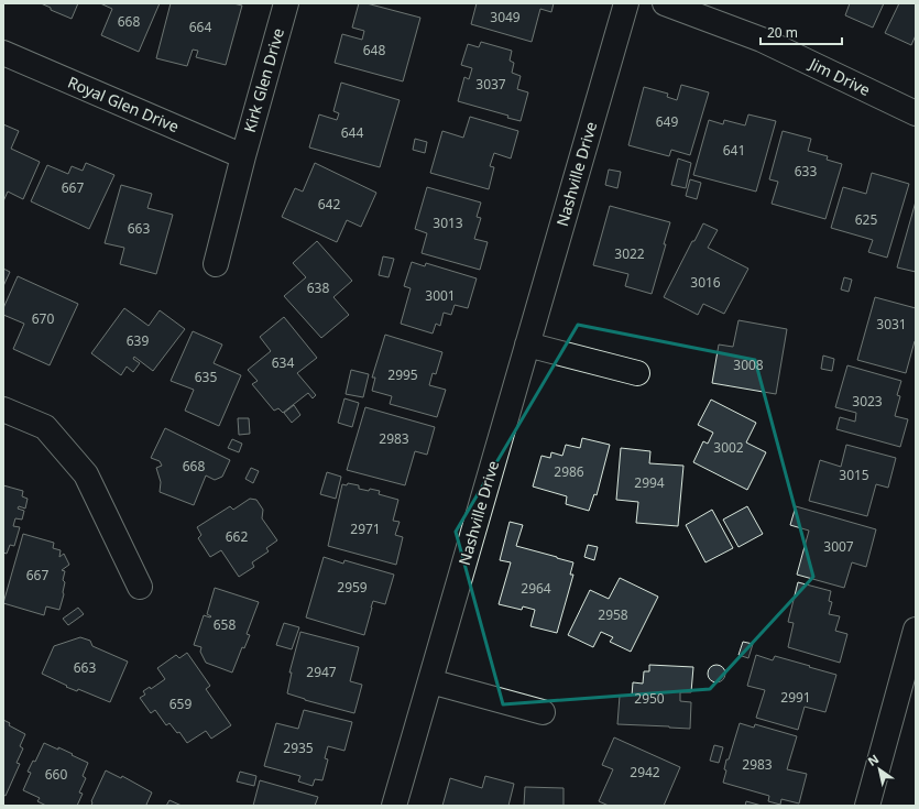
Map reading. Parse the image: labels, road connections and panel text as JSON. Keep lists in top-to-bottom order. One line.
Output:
{"streets":{"street":["Jim Drive","Kirk Glen Drive","Royal Glen Drive","Nashville Drive"]},"crossings":[["Kirk Glen Drive","Royal Glen Drive"]],"house_numbers":["3049","668","664","648","3037","649","644","641","633","667","642","625","3013","663","3022","3016","638","3001","670","3031","639","634","3008","2995","635","3023","2983","3002","668","2986","3015","2994","2971","662","3007","667","2959","2964","2958","658","663","2947","2991","2950","659","2935","2983","2942","660"],"scale_bar":"20 m","north":"top left"}
